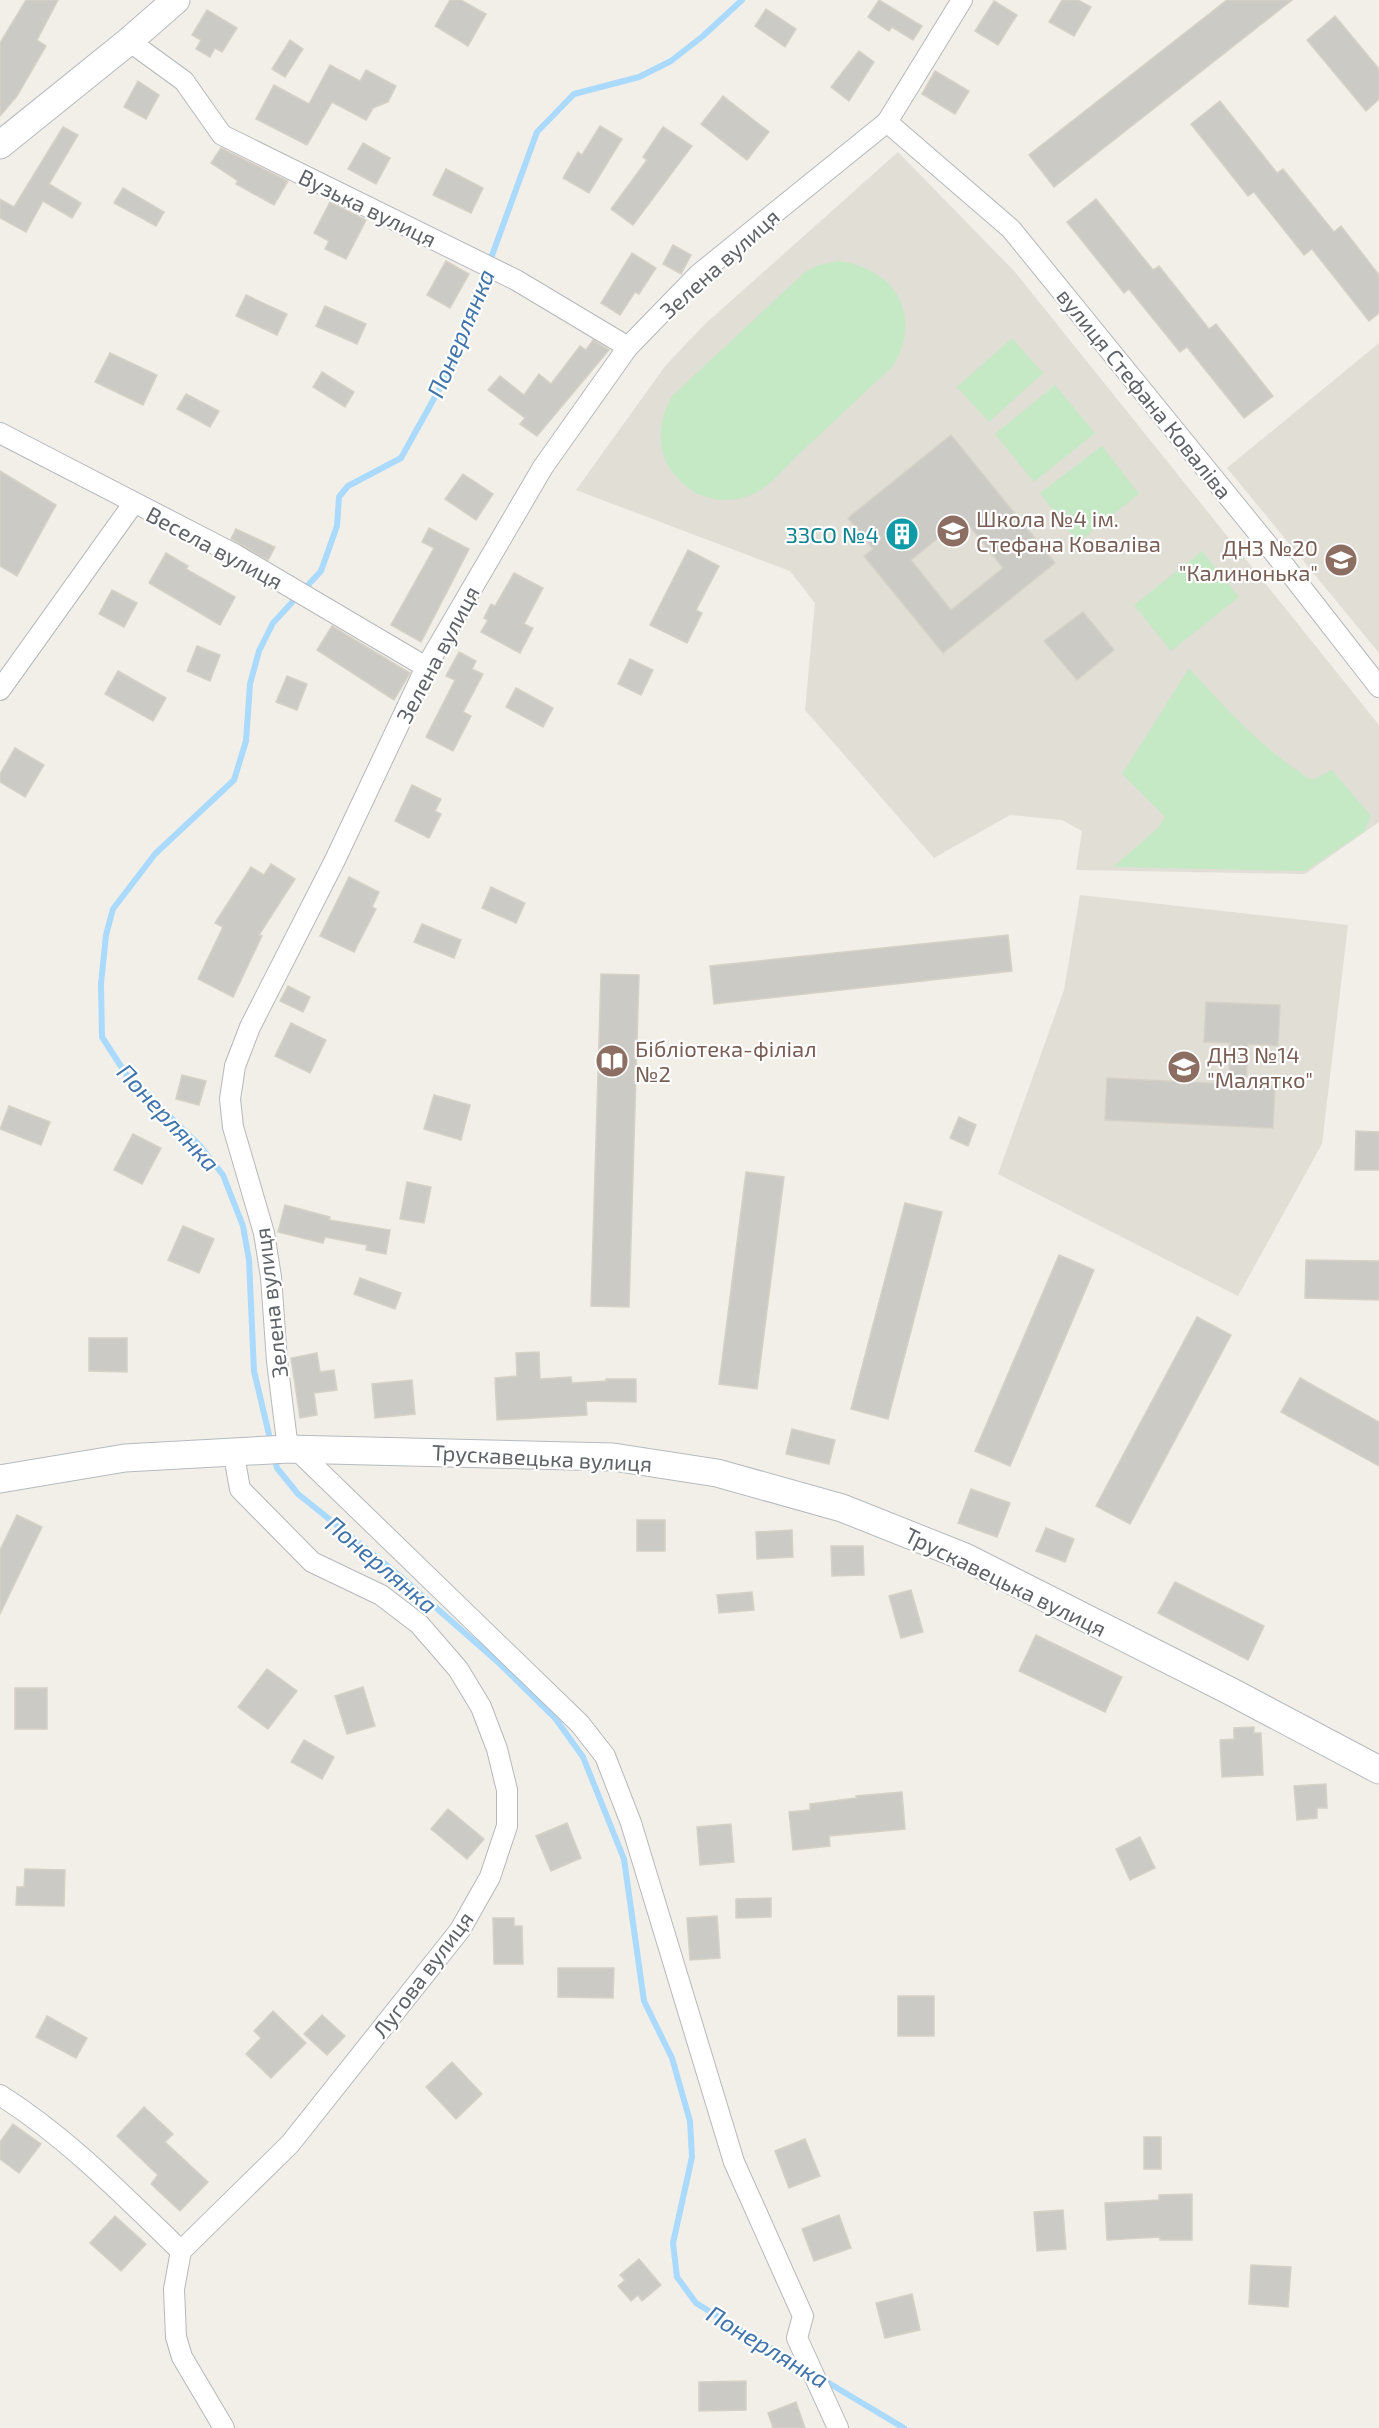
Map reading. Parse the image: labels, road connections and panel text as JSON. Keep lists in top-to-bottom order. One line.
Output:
{"streets":{"main road":["Трускавецька вулиця"],"street":["Вузька вулиця","Зелена вулиця","вулиця Стефана Коваліва","Весела вулиця","Лугова вулиця"]},"crossings":[["Вузька вулиця","Зелена вулиця"],["Зелена вулиця","вулиця Стефана Коваліва"],["Зелена вулиця","Весела вулиця"],["Зелена вулиця","Трускавецька вулиця"],["Трускавецька вулиця","Лугова вулиця"]],"water":["Понерлянка"],"places":{"school or university":["Школа №4 ім. Стефана Коваліва","ДНЗ №20 \"Калинонька\"","ДНЗ №14 \"Малятко\""],"building":["ЗЗСО №4"],"library":["Бібліотека-філіал №2"]}}
